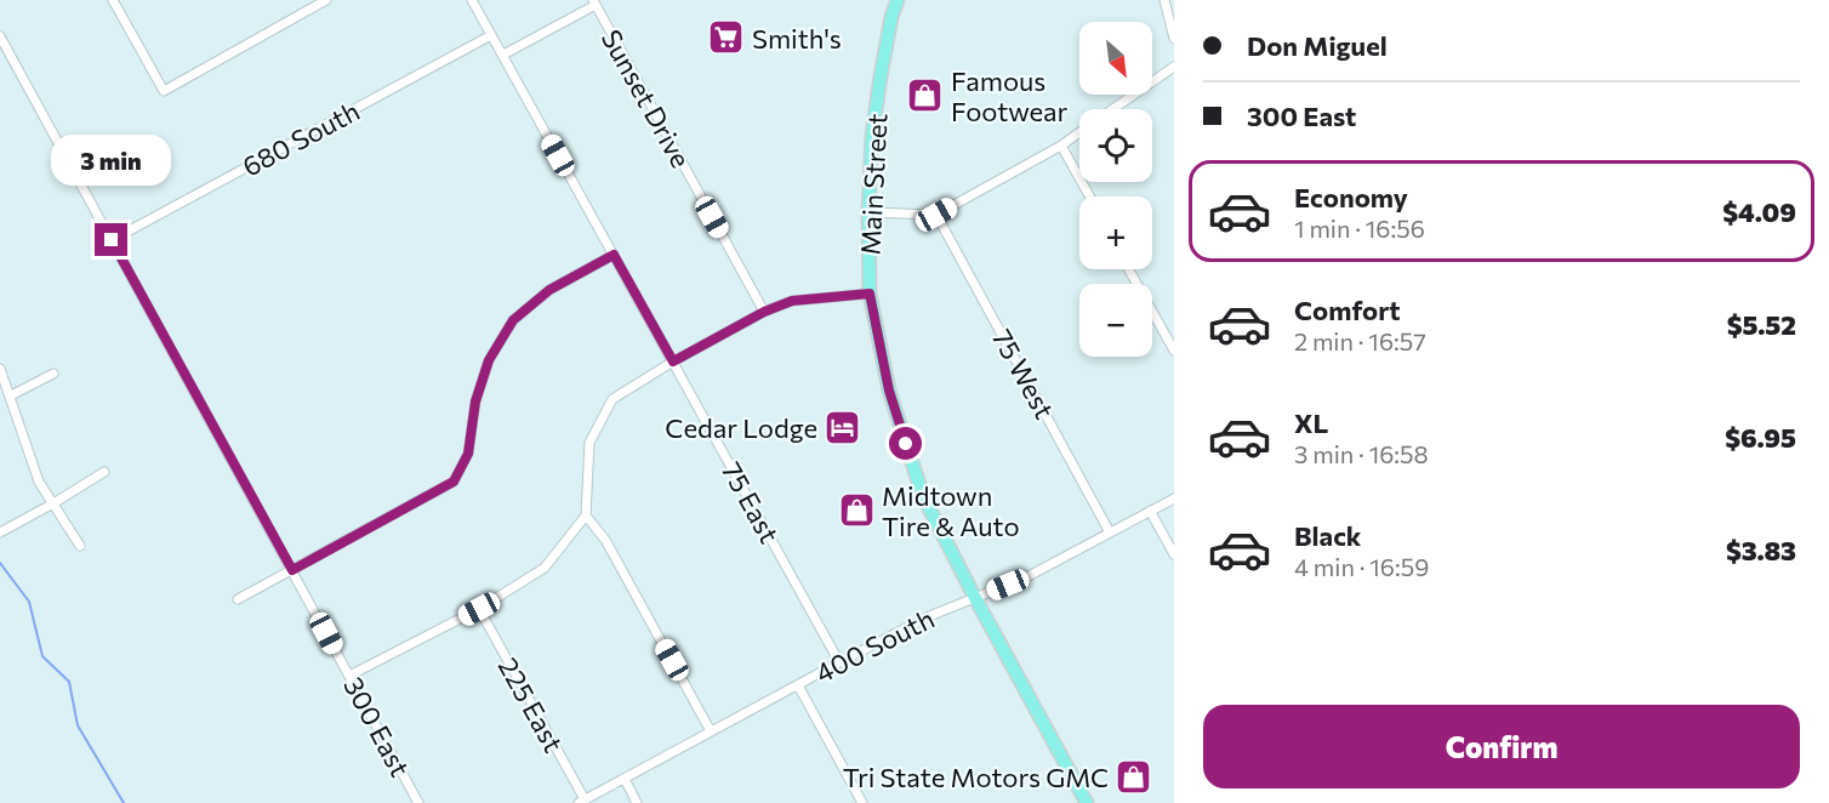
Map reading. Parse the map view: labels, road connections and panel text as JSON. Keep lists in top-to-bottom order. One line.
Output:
{"streets":{"main road":["Main Street"],"street":["Sunset Drive","680 South","75 West","75 East","400 South","225 East","300 East"]},"crossings":[["680 South","75 East"],["680 South","300 East"],["Main Street","400 South"],["75 West","400 South"],["75 East","400 South"],["400 South","225 East"]],"places":{"supermarket":["Smith's"],"shop":["Famous Footwear","Midtown Tire & Auto","Tri State Motors GMC"],"hotel":["Cedar Lodge"]},"north":"bottom right","page":{"banner":["Don Miguel","300 East"],"map_buttons":["+","−"],"bubble":"3 min","list":[{"name":"Economy","note":"1 min · 16:56","value":"$4.09"},{"name":"Comfort","note":"2 min · 16:57","value":"$5.52"},{"name":"XL","note":"3 min · 16:58","value":"$6.95"},{"name":"Black","note":"4 min · 16:59","value":"$3.83"}],"buttons":"Confirm"}}
